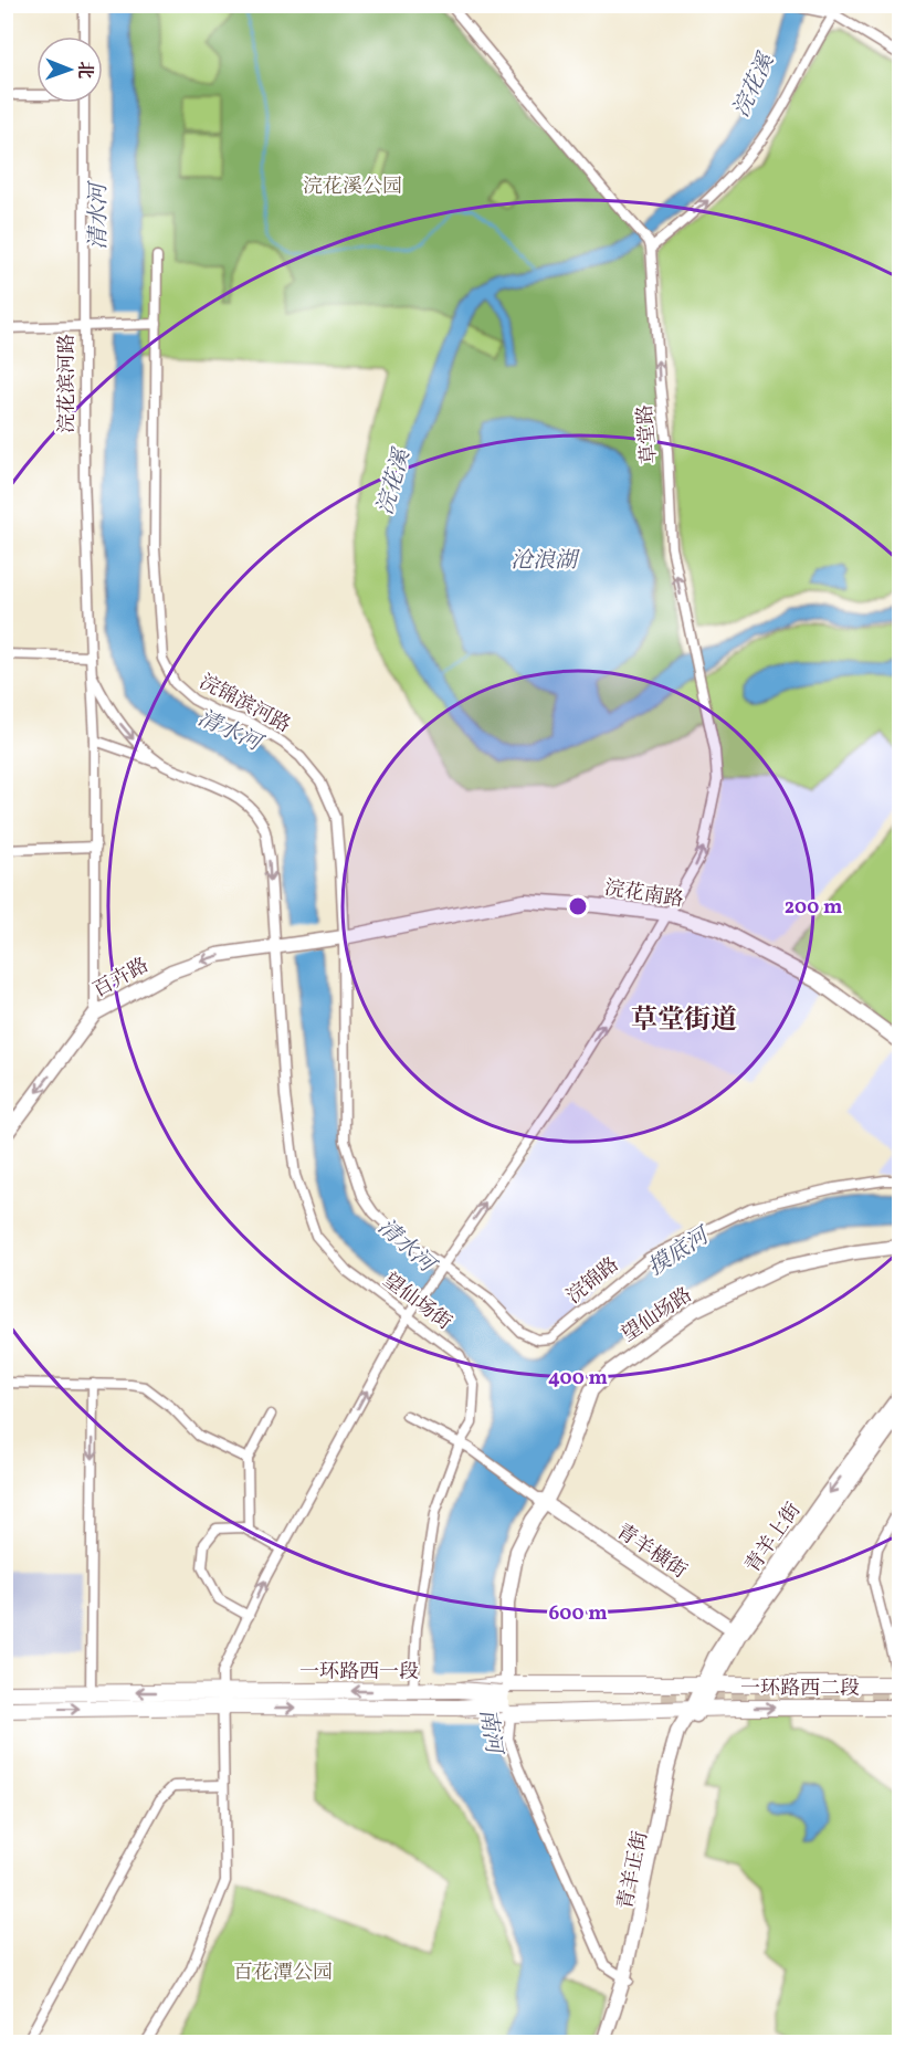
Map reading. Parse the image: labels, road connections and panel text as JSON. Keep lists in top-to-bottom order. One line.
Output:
{"streets":{"main road":["一环路西一段","一环路西二段"],"street":["浣花滨河路","草堂路","浣锦滨河路","浣花南路","百卉路","浣锦路","望仙场街","望仙场路","青羊上街","青羊横街","青羊正街"]},"crossings":[["浣花滨河路","浣花南路"],["浣花滨河路","百卉路"],["浣花滨河路","望仙场街"],["草堂路","浣锦滨河路"],["草堂路","浣花南路"],["草堂路","浣锦路"],["草堂路","望仙场街"],["草堂路","一环路西一段"],["浣锦滨河路","浣花南路"],["浣锦滨河路","浣锦路"],["浣花南路","百卉路"],["浣花南路","望仙场街"],["百卉路","望仙场街"],["望仙场街","一环路西一段"],["望仙场路","青羊横街"],["望仙场路","一环路西一段"],["青羊上街","青羊横街"],["青羊上街","一环路西二段"],["青羊上街","青羊正街"],["一环路西二段","青羊正街"]],"one_way":["草堂路","百卉路"],"districts":["草堂街道"],"water":["浣花溪","清水河","沧浪湖","摸底河","南河"],"parks":["浣花溪公园","百花潭公园"],"north":"right","rings":["200 m","400 m","600 m"]}
